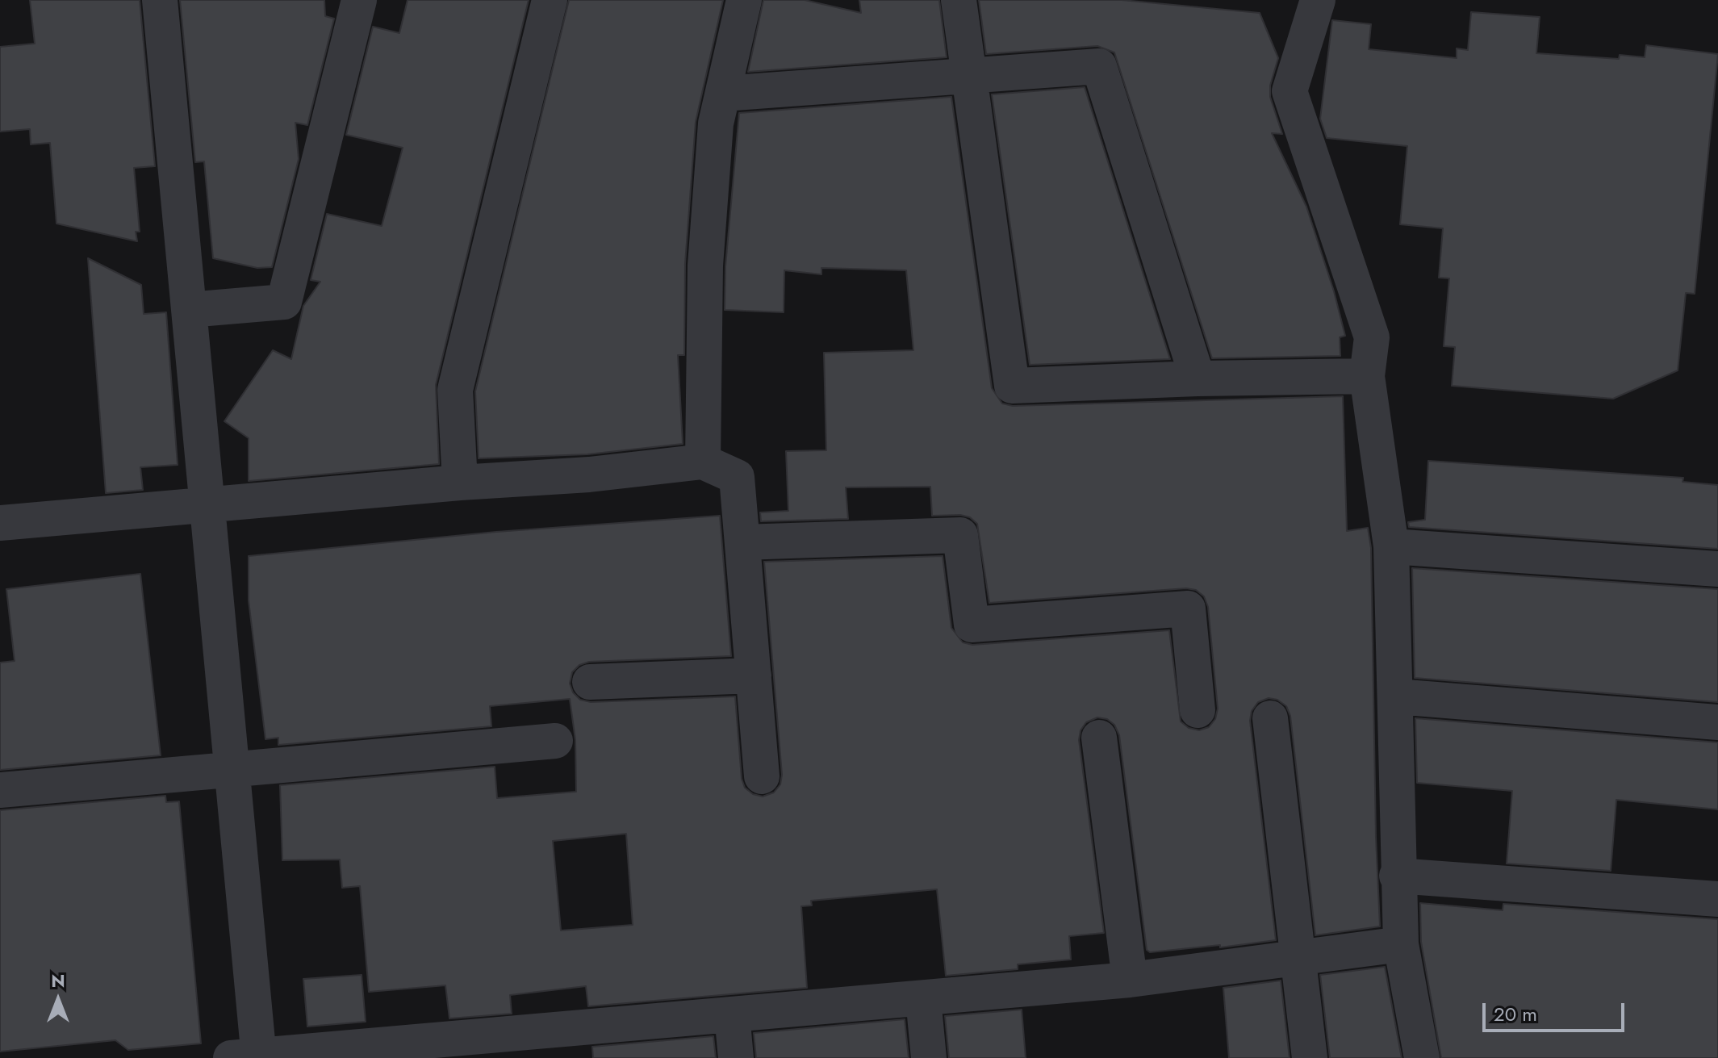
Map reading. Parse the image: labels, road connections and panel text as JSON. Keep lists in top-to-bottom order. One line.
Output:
{"scale_bar":"20 m","north":"top"}
